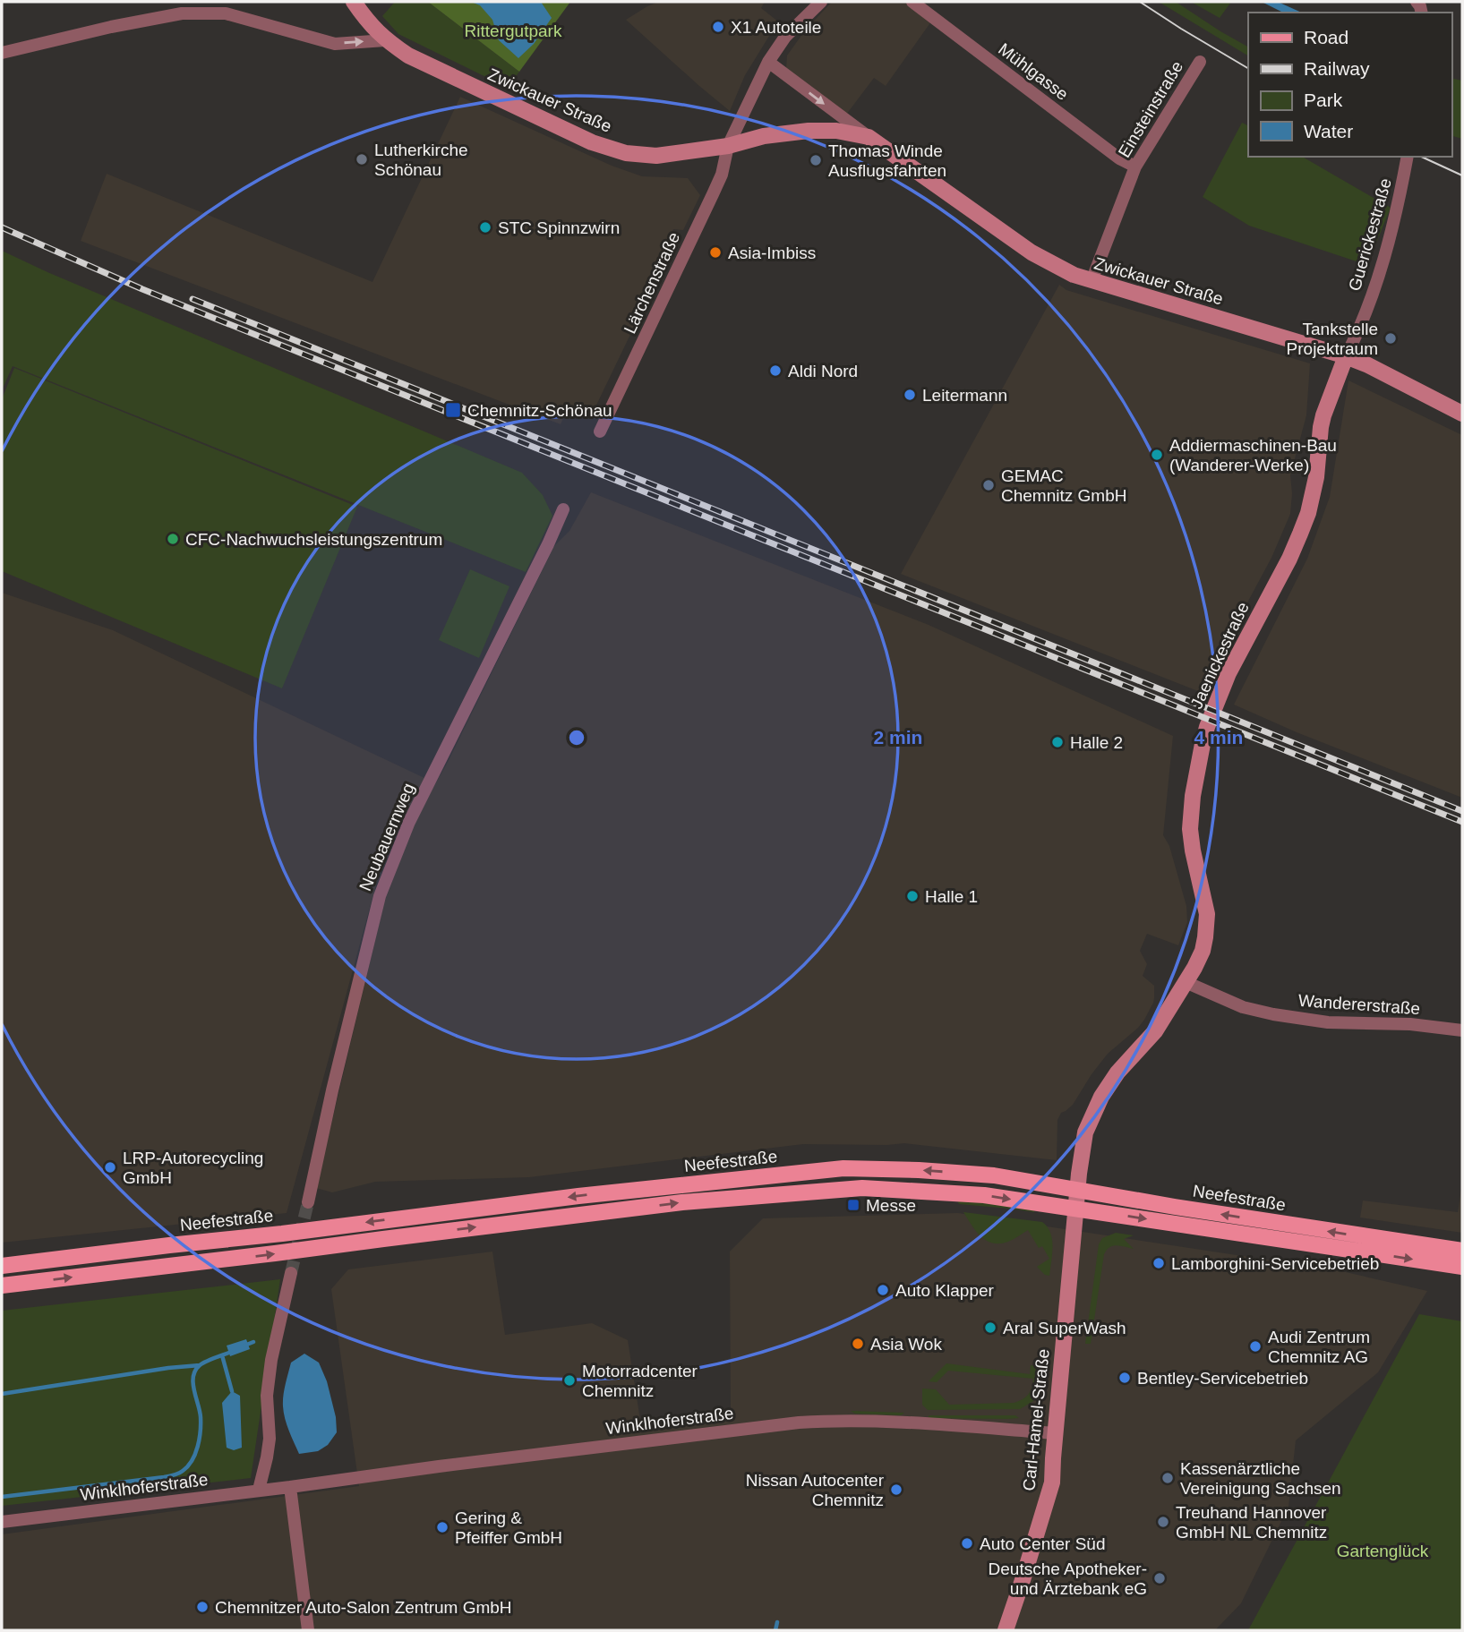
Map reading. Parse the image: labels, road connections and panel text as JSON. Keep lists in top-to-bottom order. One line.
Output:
{"streets":{"main road":["Zwickauer Straße","Jaenickestraße","Neefestraße","Carl-Hamel-Straße"],"street":["Mühlgasse","Einsteinstraße","Guerickestraße","Lärchenstraße","Neubauernweg","Wandererstraße","Winklhoferstraße"]},"crossings":[["Mühlgasse","Einsteinstraße"],["Zwickauer Straße","Einsteinstraße"],["Zwickauer Straße","Guerickestraße"],["Zwickauer Straße","Lärchenstraße"],["Zwickauer Straße","Jaenickestraße"],["Guerickestraße","Jaenickestraße"],["Jaenickestraße","Wandererstraße"],["Jaenickestraße","Neefestraße"],["Jaenickestraße","Carl-Hamel-Straße"],["Neefestraße","Carl-Hamel-Straße"],["Carl-Hamel-Straße","Winklhoferstraße"]],"parks":["Rittergutpark","Gartenglück"],"places":{"other":["X1 Autoteile","Lutherkirche Schönau","Thomas Winde Ausflugsfahrten","STC Spinnzwirn","Asia-Imbiss","Tankstelle Projektraum","Aldi Nord","Leitermann","Addiermaschinen-Bau (Wanderer-Werke)","GEMAC Chemnitz GmbH","CFC-Nachwuchsleistungszentrum","Halle 2","Halle 1","LRP-Autorecycling GmbH","Lamborghini-Servicebetrieb","Auto Klapper","Aral SuperWash","Asia Wok","Audi Zentrum Chemnitz AG","Bentley-Servicebetrieb","Motorradcenter Chemnitz","Kassenärztliche Vereinigung Sachsen","Nissan Autocenter Chemnitz","Treuhand Hannover GmbH NL Chemnitz","Gering & Pfeiffer GmbH","Auto Center Süd","Deutsche Apotheker- und Ärztebank eG","Chemnitzer Auto-Salon Zentrum GmbH"],"transit":["Chemnitz-Schönau","Messe"]},"legend":["Road","Railway","Park","Water"],"rings":["2 min","4 min"]}
